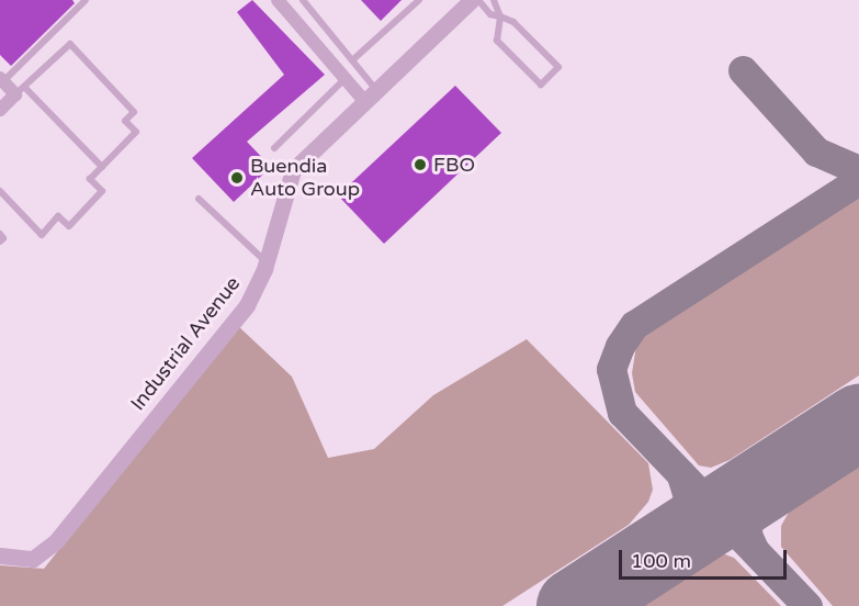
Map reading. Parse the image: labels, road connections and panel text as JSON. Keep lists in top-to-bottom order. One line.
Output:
{"streets":{"street":["Industrial Avenue"]},"places":["FBO","Buendia Auto Group"],"scale_bar":"100 m"}
